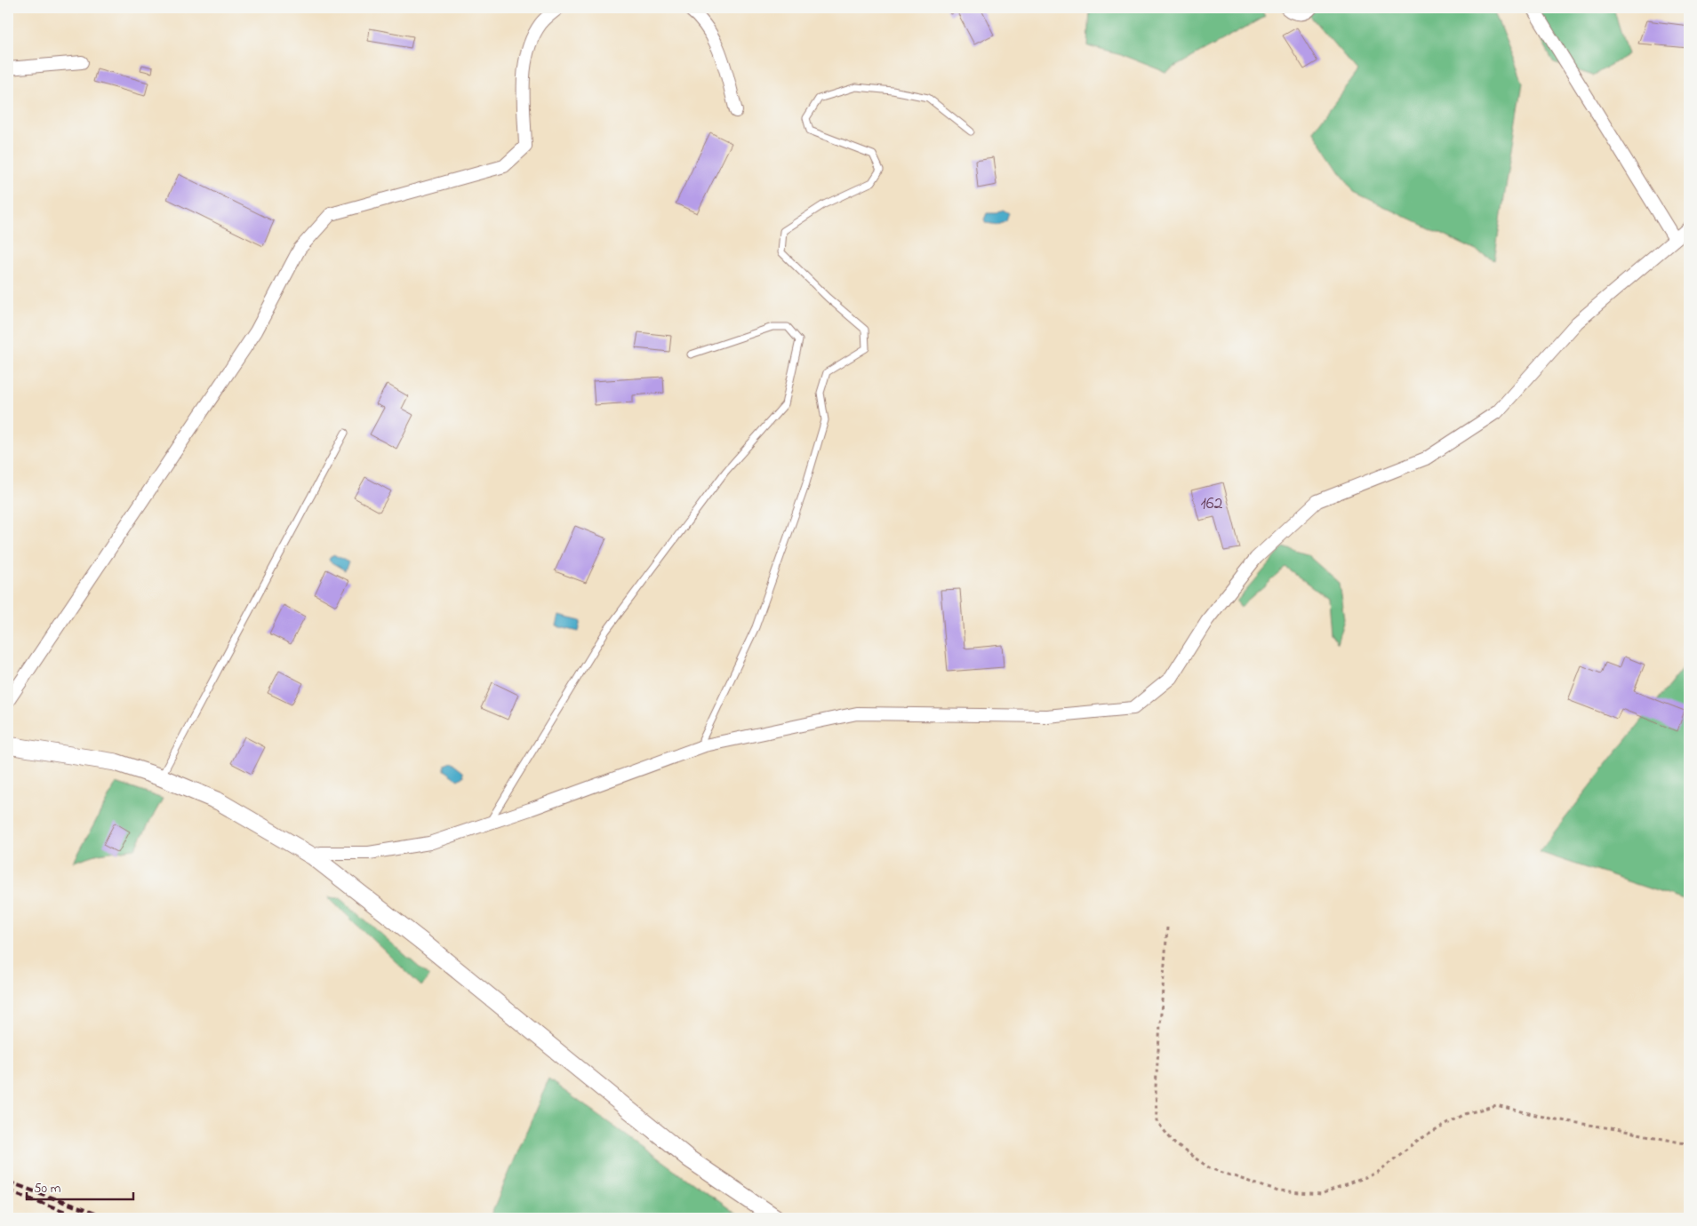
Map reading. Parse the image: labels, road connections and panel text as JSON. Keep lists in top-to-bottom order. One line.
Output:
{"house_numbers":["162"],"scale_bar":"50 m"}
